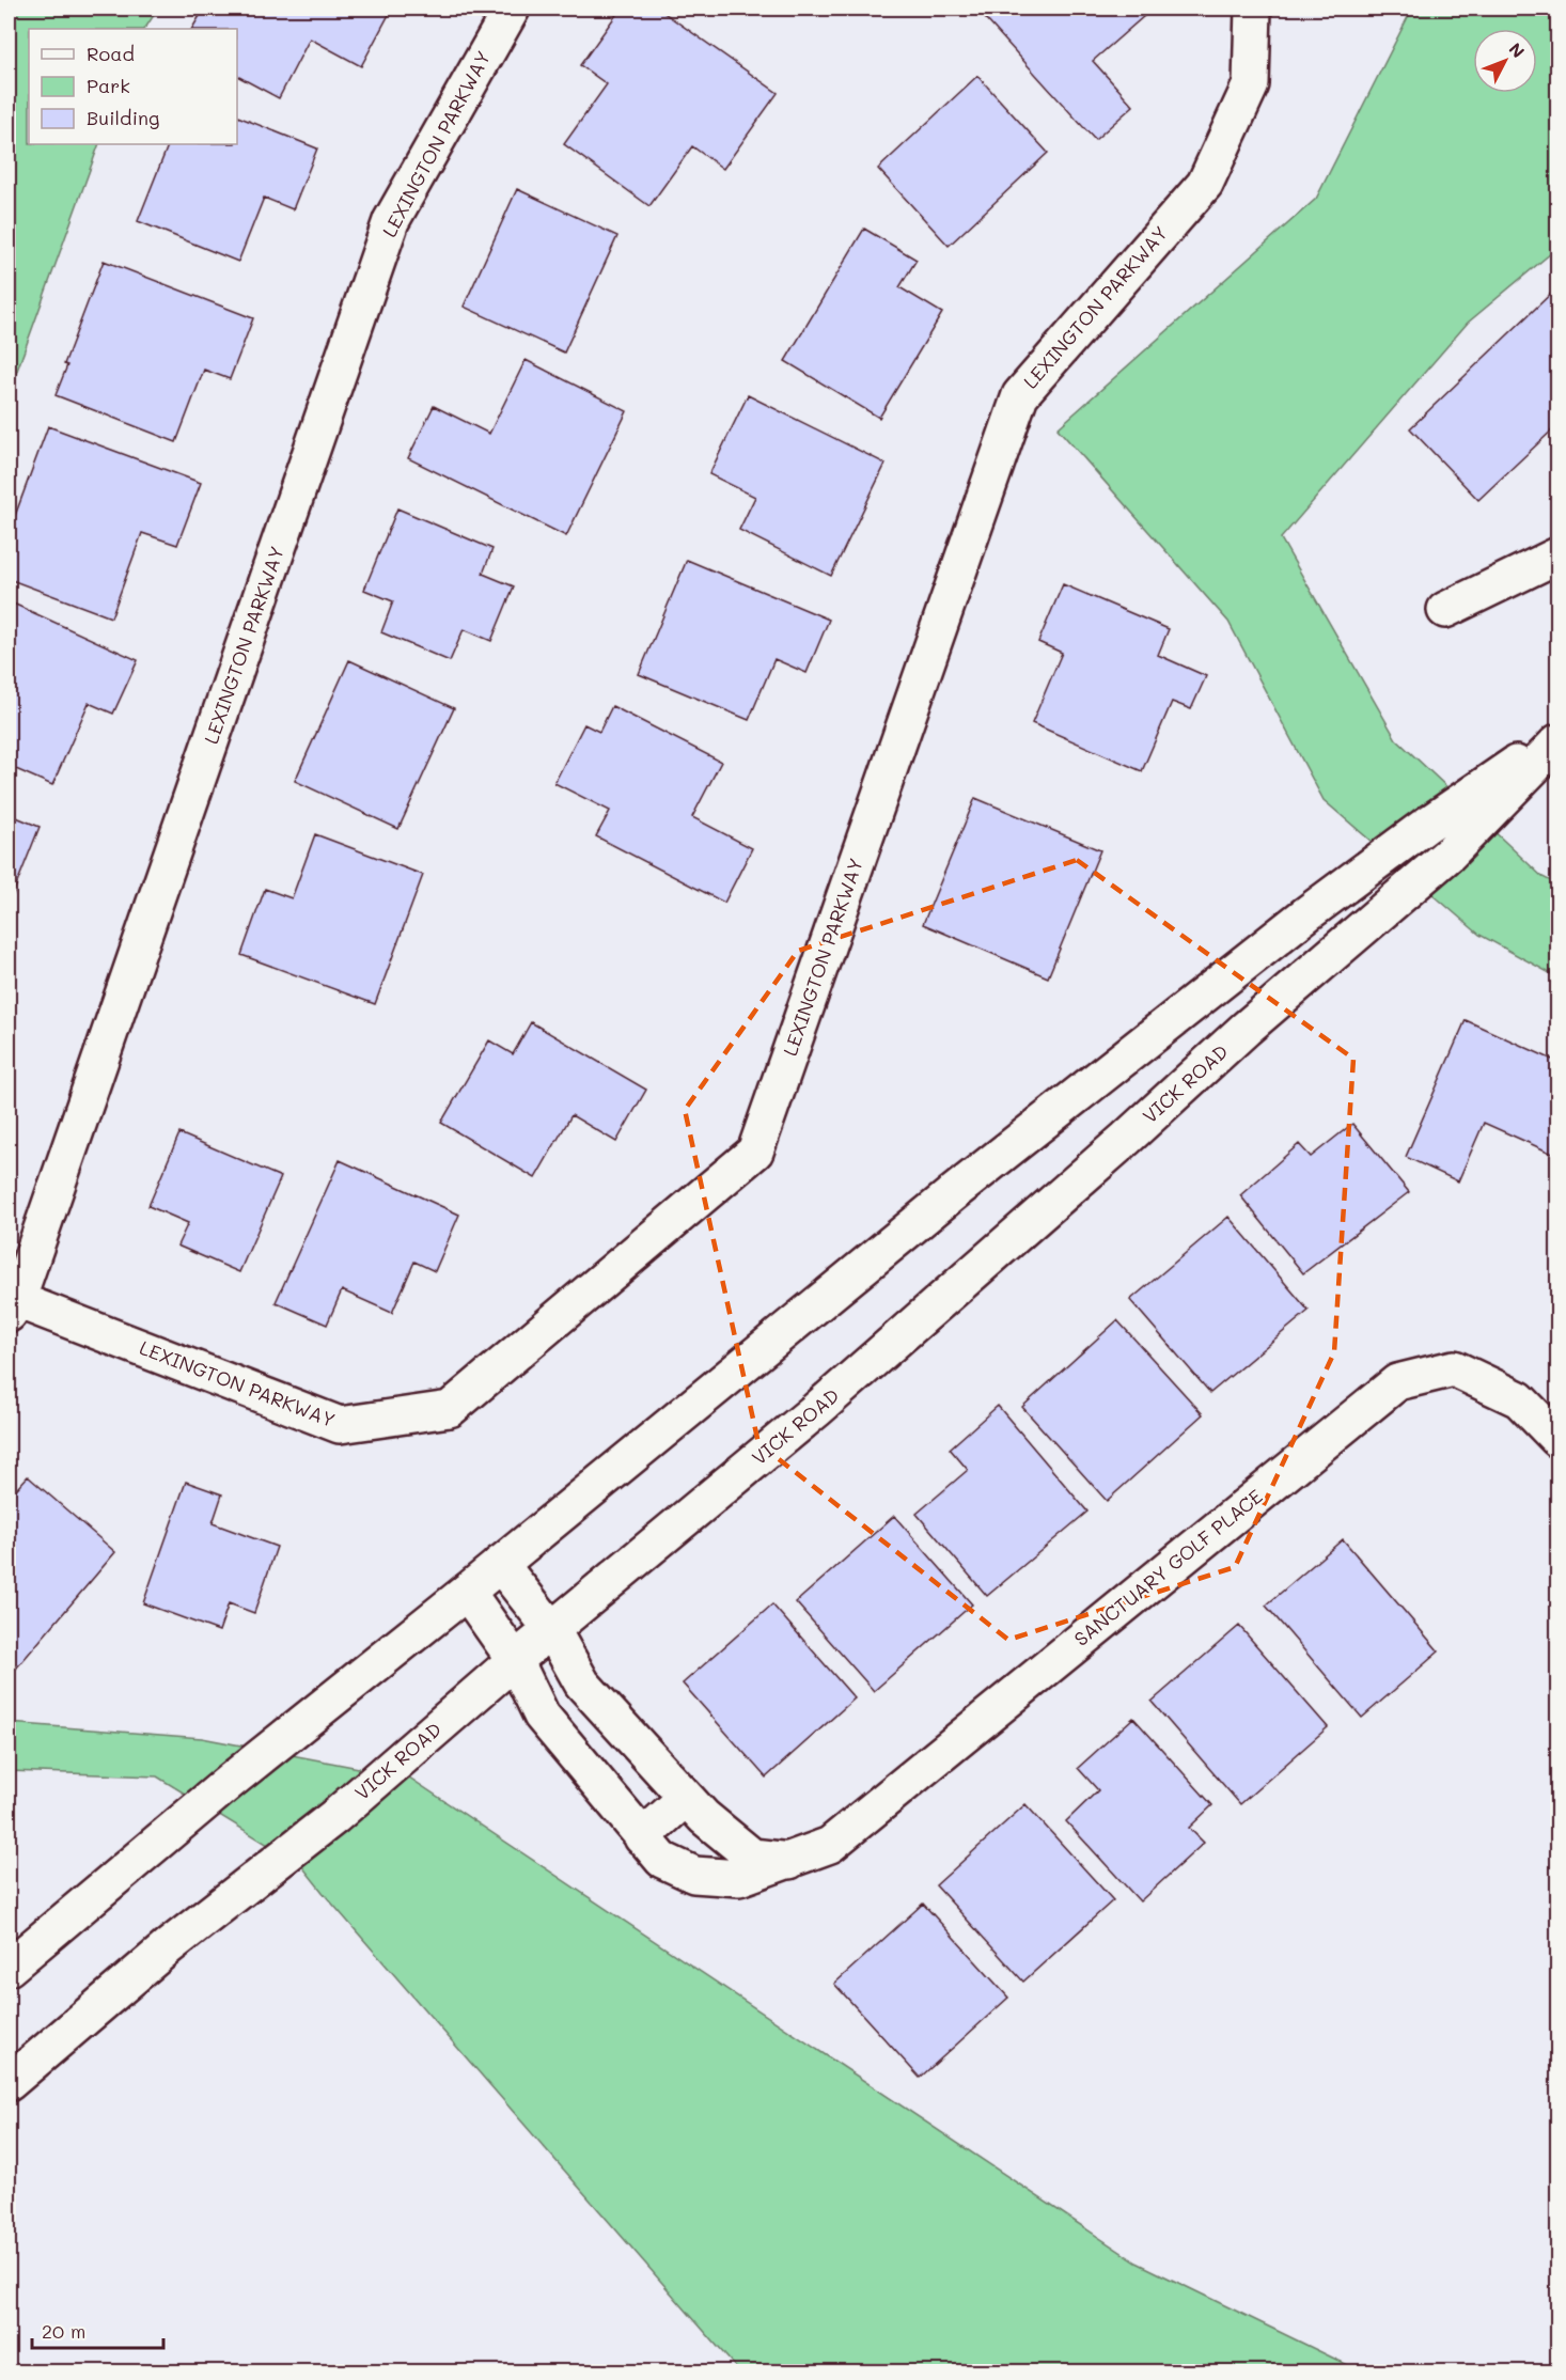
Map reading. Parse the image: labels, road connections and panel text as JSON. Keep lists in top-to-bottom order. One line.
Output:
{"streets":{"street":["LEXINGTON PARKWAY","VICK ROAD","SANCTUARY GOLF PLACE"]},"crossings":[["VICK ROAD","SANCTUARY GOLF PLACE"]],"legend":["Road","Park","Building"],"scale_bar":"20 m","north":"top right"}
